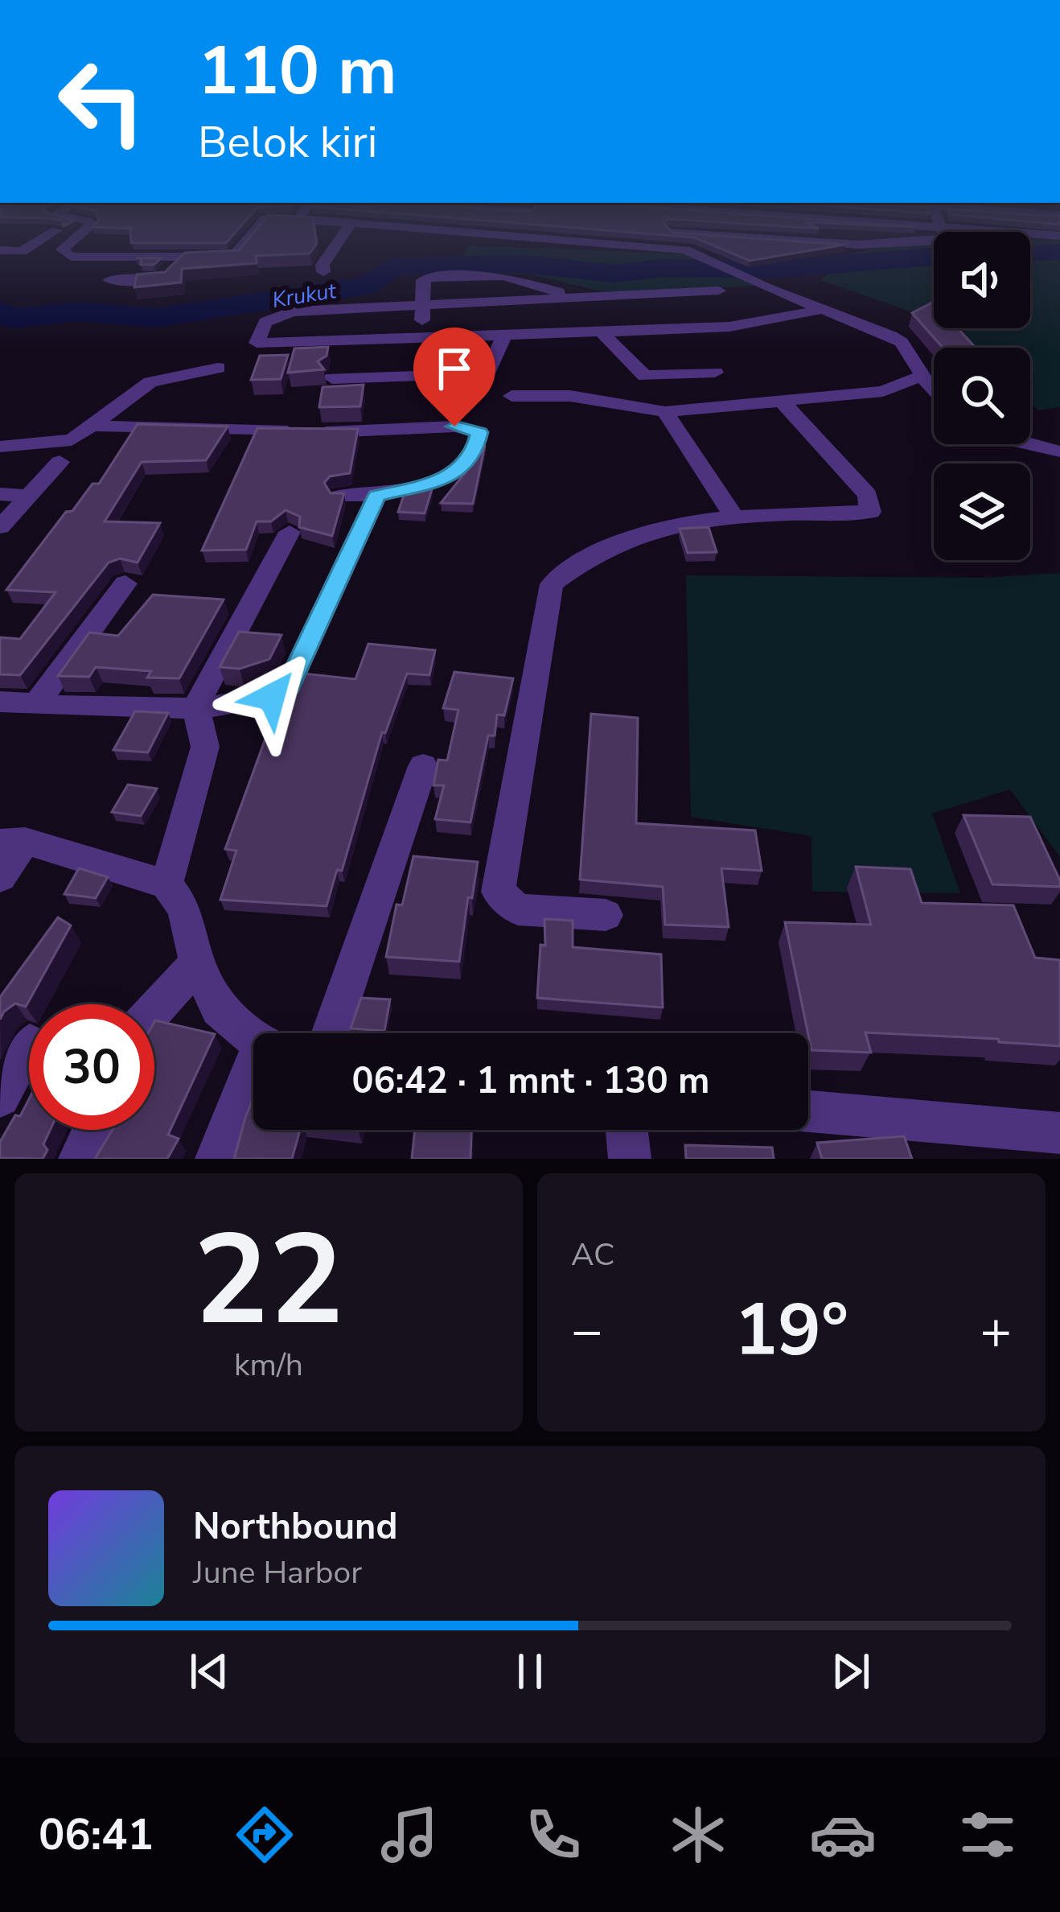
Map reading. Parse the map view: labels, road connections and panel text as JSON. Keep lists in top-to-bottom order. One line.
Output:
{"water":["Krukut"],"page":{"turn":["110 m","Belok kiri"],"limit":"30","trip":"06:42 · 1 mnt · 130 m","tile":[["22","km/h"],"AC"],"heat":["−","19°","+"],"song":["Northbound","June Harbor"],"tabs":"06:41"}}
